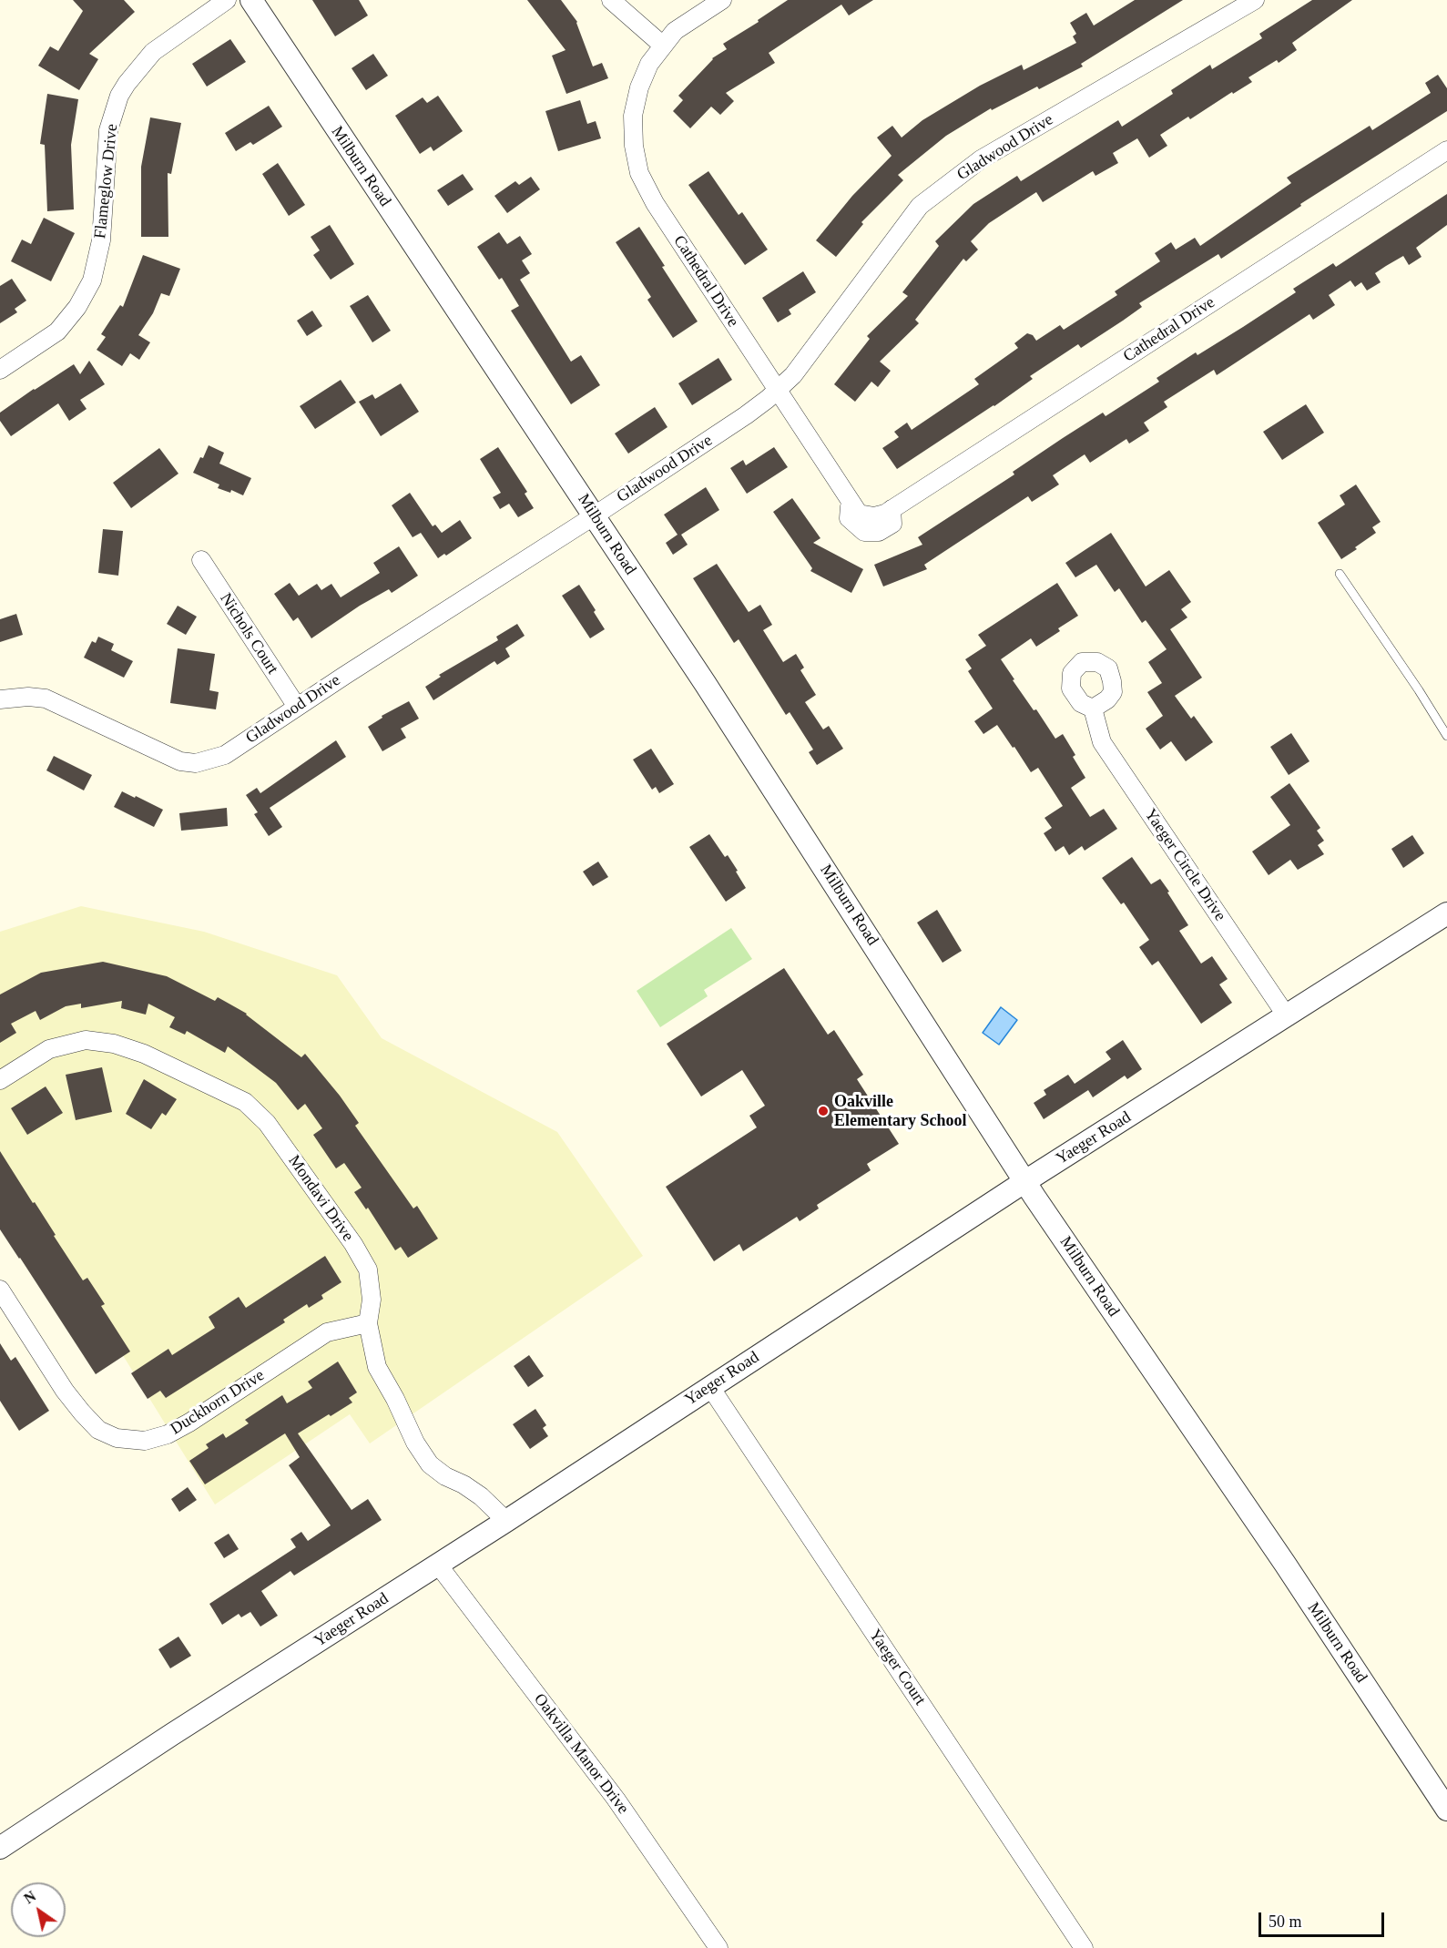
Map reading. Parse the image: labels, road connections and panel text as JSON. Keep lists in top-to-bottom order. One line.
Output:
{"streets":{"street":["Gladwood Drive","Milburn Road","Flameglow Drive","Cathedral Drive","Nichols Court","Yaeger Circle Drive","Yaeger Road","Mondavi Drive","Duckhorn Drive","Yaeger Court","Oakvilla Manor Drive"]},"crossings":[["Gladwood Drive","Milburn Road"],["Gladwood Drive","Cathedral Drive"],["Gladwood Drive","Nichols Court"],["Milburn Road","Yaeger Road"],["Yaeger Circle Drive","Yaeger Road"],["Yaeger Road","Mondavi Drive"],["Yaeger Road","Yaeger Court"],["Yaeger Road","Oakvilla Manor Drive"],["Mondavi Drive","Duckhorn Drive"]],"places":["Oakville Elementary School"],"scale_bar":"50 m","north":"top left"}
